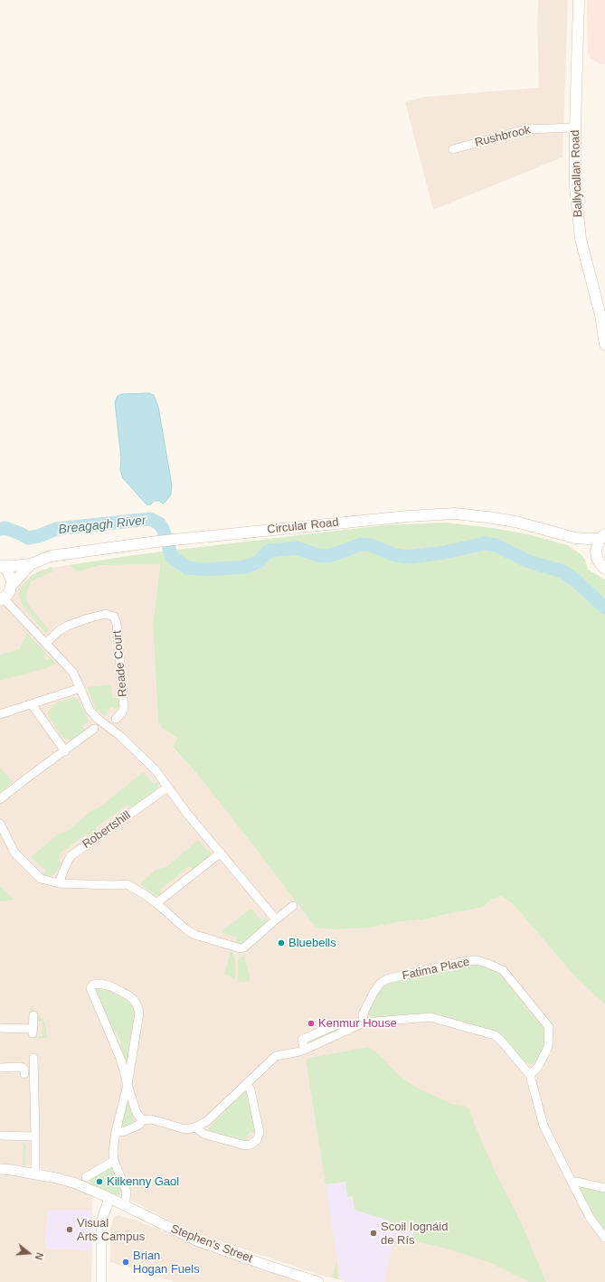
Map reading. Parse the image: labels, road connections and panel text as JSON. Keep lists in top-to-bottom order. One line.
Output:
{"streets":{"main road":["Ballycallan Road","Circular Road"],"street":["Rushbrook","Reade Court","Robertshill","Fatima Place","Stephen's Street"]},"crossings":[["Rushbrook","Ballycallan Road"]],"water":["Breagagh River"],"places":["Bluebells","Kenmur House","Kilkenny Gaol","Visual Arts Campus","Scoil Iognáid de Rís","Brian Hogan Fuels"],"north":"right"}
